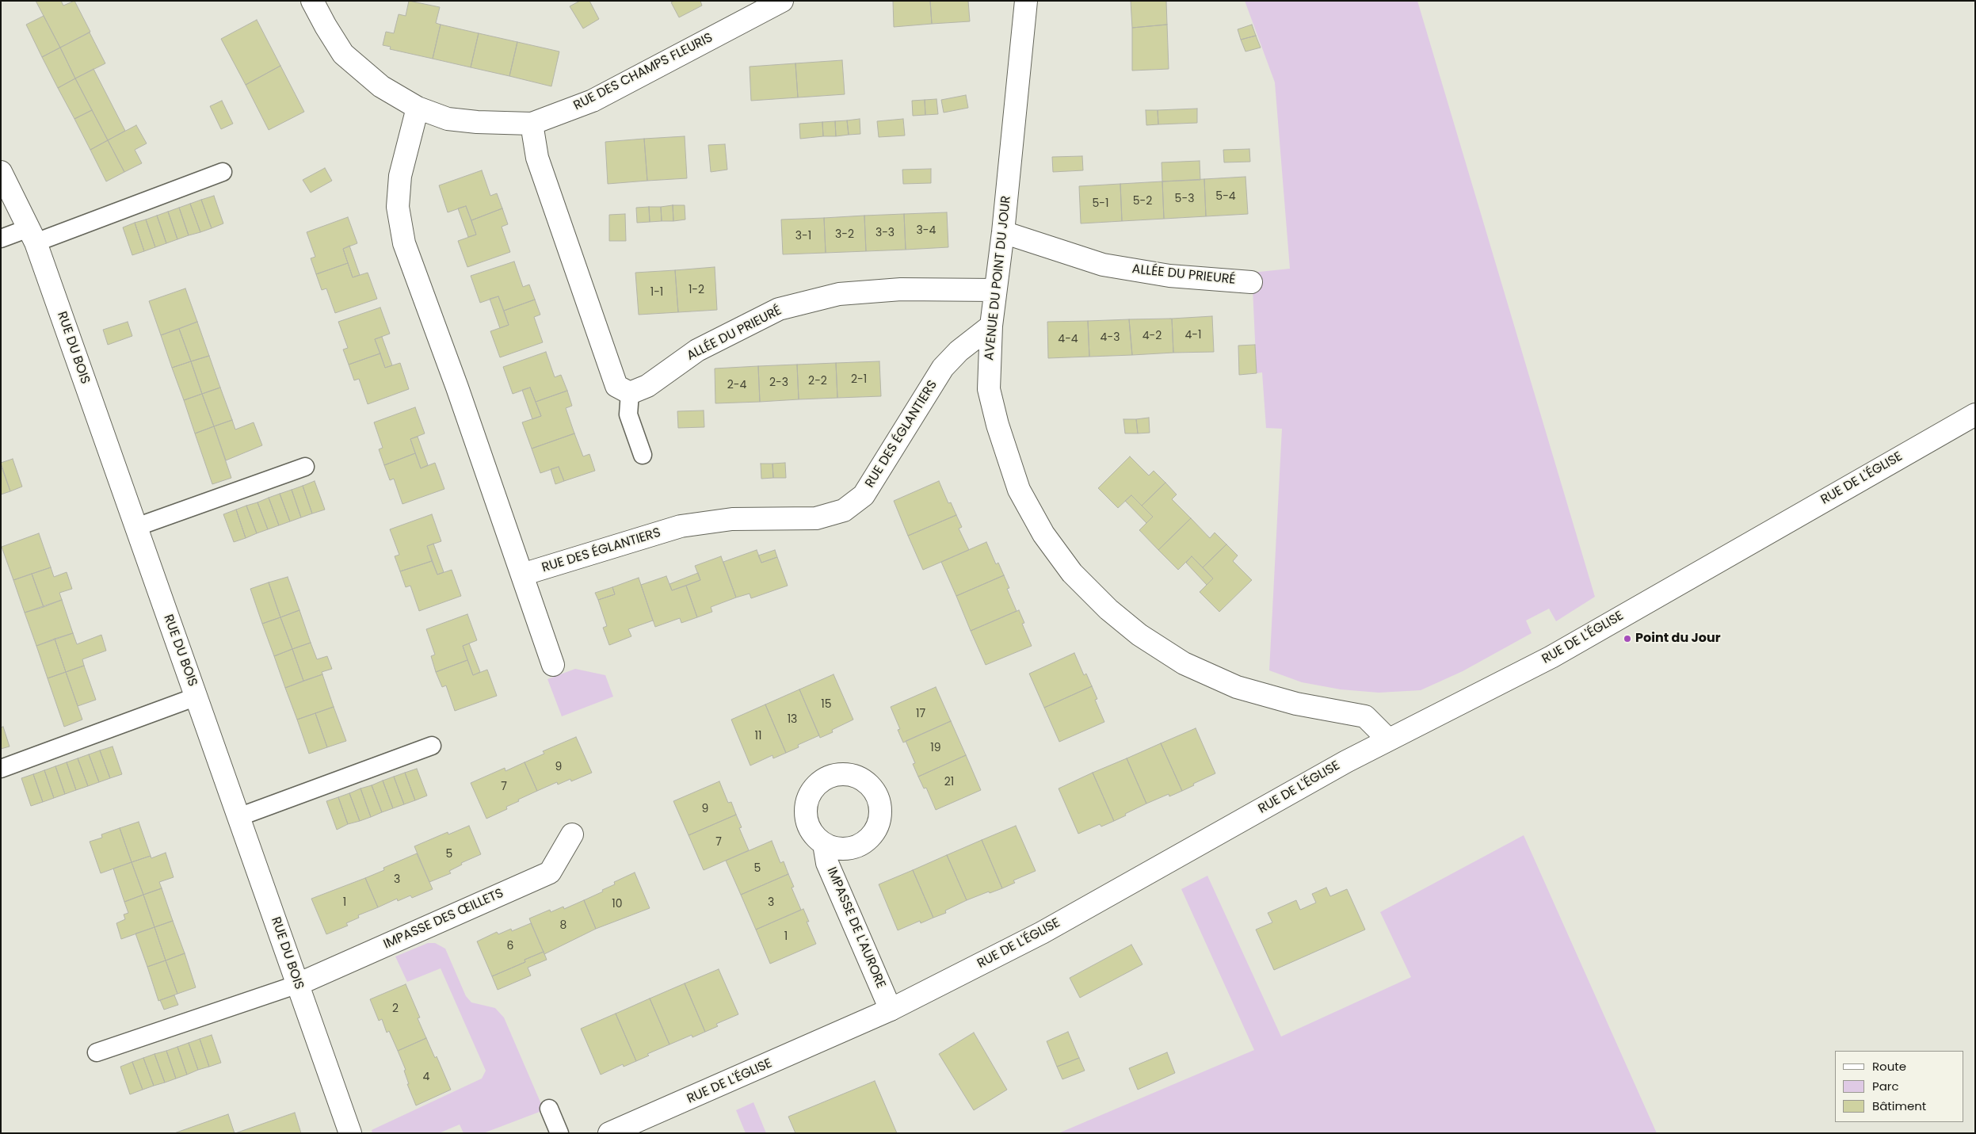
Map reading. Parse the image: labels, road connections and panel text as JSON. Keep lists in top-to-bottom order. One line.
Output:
{"streets":{"street":["RUE DES CHAMPS FLEURIS","ALLÉE DU PRIEURÉ","AVENUE DU POINT DU JOUR","RUE DU BOIS","RUE DES ÉGLANTIERS","RUE DE L'ÉGLISE","IMPASSE DES ŒILLETS","IMPASSE DE L'AURORE"]},"crossings":[["ALLÉE DU PRIEURÉ","AVENUE DU POINT DU JOUR"],["AVENUE DU POINT DU JOUR","RUE DES ÉGLANTIERS"],["AVENUE DU POINT DU JOUR","RUE DE L'ÉGLISE"],["RUE DU BOIS","IMPASSE DES ŒILLETS"],["RUE DE L'ÉGLISE","IMPASSE DE L'AURORE"]],"places":["Point du Jour"],"house_numbers":["5-4","5-3","5-2","5-1","3-4","3-3","3-2","3-1","1-2","1-1","4-1","4-2","4-3","4-4","2-1","2-2","2-3","2-4","15","17","13","11","19","9","21","7","9","7","5","5","3","1","3","10","8","1","6","2","4"],"legend":["Route","Parc","Bâtiment"]}
